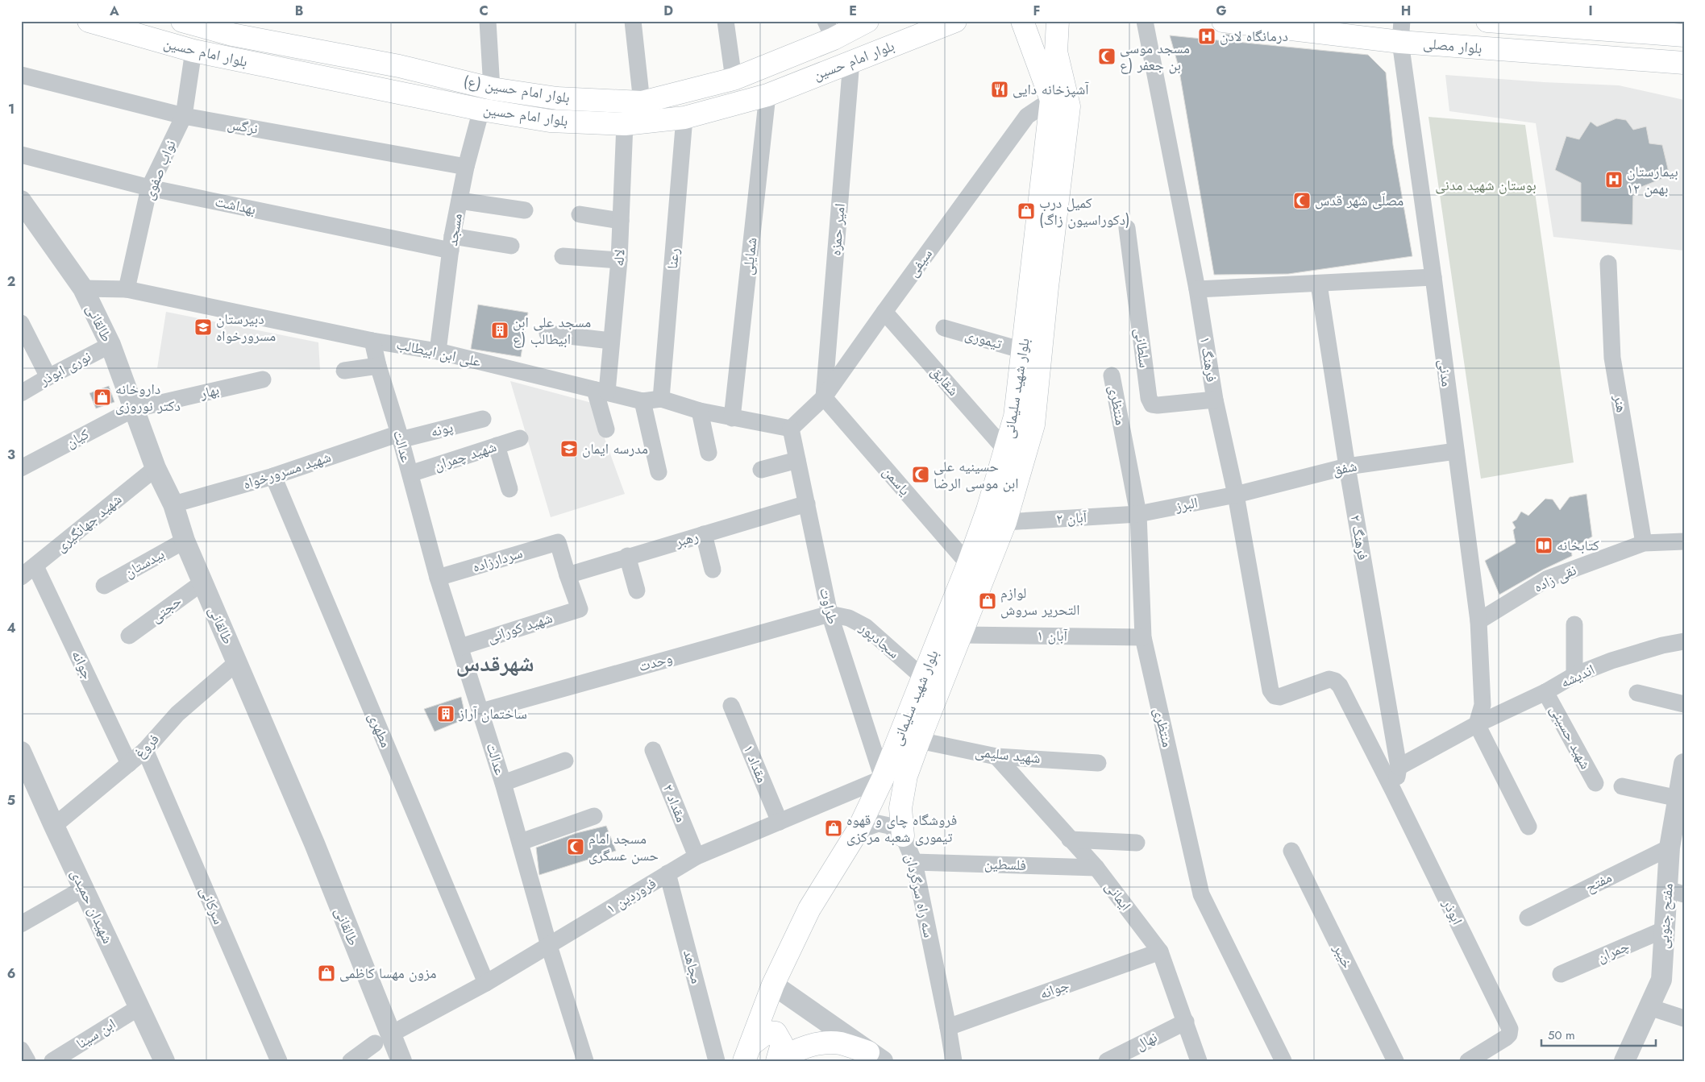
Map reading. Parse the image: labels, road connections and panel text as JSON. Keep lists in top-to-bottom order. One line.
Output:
{"streets":{"main road":["بلوار مصلی","بلوار امام حسین","بلوار امام حسین (ع)","بلوار شهید سلیمانی"],"street":["نرگس","نواب صفوی","بهداشت","مسجد","امیر حمزه","شمایلی","لاله","رعنا","سیفی","طالقانی","تیموری","سلطانی","علی ابن ابیطالب","فرهنگ ۱","نوری ابوذر","مدنی","شقایق","بهار","هنر","منتظری","پونه","کیان","عدالت","شهید چمران","شفق","شهید مسرورخواه","یاسمن","البرز","آبان ۲","شهید جهانگیری","فرهنگ ۲","رهبر","سردارزاده","بیدستان","نقی زاده","طراوت","حجتی","شهید کورانی","آبان ۱","سجادپور","وحدت","جوانه","اندیشه","مطهری","شهید حسینی","فروغ","شهید سلیمی","مقداد ۱","مقداد ۲","فلسطین","مفتح","فروردین ۱","سه راه سرگردان","ایمانی","سرکانی","شهیدان حمیدی","ابوذر","مفتح جنوبی","چمران","خیبر","مجاهد","ابن سینا","نهال"]},"crossings":[["بلوار مصلی","مدنی"],["بلوار امام حسین","نواب صفوی"],["بلوار امام حسین","مسجد"],["بلوار امام حسین","امیر حمزه"],["بلوار امام حسین","شمایلی"],["بلوار امام حسین","لاله"],["بلوار امام حسین","رعنا"],["نرگس","نواب صفوی"],["نرگس","مسجد"],["نواب صفوی","بهداشت"],["نواب صفوی","علی ابن ابیطالب"],["بهداشت","مسجد"],["مسجد","علی ابن ابیطالب"],["امیر حمزه","سیفی"],["امیر حمزه","یاسمن"],["شمایلی","علی ابن ابیطالب"],["لاله","علی ابن ابیطالب"],["رعنا","علی ابن ابیطالب"],["سیفی","علی ابن ابیطالب"],["سیفی","شقایق"],["سیفی","بلوار شهید سلیمانی"],["سیفی","یاسمن"],["سیفی","طراوت"],["طالقانی","علی ابن ابیطالب"],["طالقانی","نوری ابوذر"],["طالقانی","بهار"],["طالقانی","کیان"],["طالقانی","شهید مسرورخواه"],["طالقانی","شهید جهانگیری"],["طالقانی","بیدستان"],["طالقانی","حجتی"],["طالقانی","فروغ"],["طالقانی","فروردین ۱"],["تیموری","بلوار شهید سلیمانی"],["سلطانی","فرهنگ ۱"],["علی ابن ابیطالب","عدالت"],["علی ابن ابیطالب","طراوت"],["فرهنگ ۱","شفق"],["فرهنگ ۱","البرز"],["فرهنگ ۱","ابوذر"],["مدنی","شفق"],["مدنی","نقی زاده"],["مدنی","اندیشه"],["شقایق","بلوار شهید سلیمانی"],["بلوار شهید سلیمانی","یاسمن"],["بلوار شهید سلیمانی","آبان ۲"],["بلوار شهید سلیمانی","طراوت"],["بلوار شهید سلیمانی","آبان ۱"],["بلوار شهید سلیمانی","سجادپور"],["بلوار شهید سلیمانی","شهید سلیمی"],["بلوار شهید سلیمانی","فروردین ۱"],["بلوار شهید سلیمانی","سه راه سرگردان"],["بهار","کیان"],["هنر","نقی زاده"],["منتظری","البرز"],["منتظری","آبان ۲"],["منتظری","آبان ۱"],["پونه","عدالت"],["پونه","شهید مسرورخواه"],["عدالت","شهید چمران"],["عدالت","شهید مسرورخواه"],["عدالت","سردارزاده"],["عدالت","شهید کورانی"],["عدالت","وحدت"],["عدالت","فروردین ۱"],["شفق","البرز"],["شفق","فرهنگ ۲"],["شهید مسرورخواه","مطهری"],["البرز","آبان ۲"],["شهید جهانگیری","جوانه"],["فرهنگ ۲","اندیشه"],["فرهنگ ۲","ابوذر"],["رهبر","سردارزاده"],["رهبر","طراوت"],["رهبر","شهید کورانی"],["سردارزاده","شهید کورانی"],["طراوت","سجادپور"],["طراوت","وحدت"],["طراوت","فروردین ۱"],["سجادپور","وحدت"],["جوانه","فروغ"],["جوانه","سه راه سرگردان"],["جوانه","ایمانی"],["اندیشه","شهید حسینی"],["مطهری","فروردین ۱"],["فروغ","سرکانی"],["فروغ","شهیدان حمیدی"],["شهید سلیمی","ایمانی"],["مقداد ۱","فروردین ۱"],["مقداد ۲","فروردین ۱"],["فلسطین","سه راه سرگردان"],["فلسطین","ایمانی"],["مفتح","مفتح جنوبی"],["فروردین ۱","مجاهد"],["ایمانی","نهال"],["شهیدان حمیدی","ابن سینا"],["مفتح جنوبی","چمران"]],"districts":["شهرقدس"],"parks":["بوستان شهید مدنی"],"places":{"hospital":["درمانگاه لادن","بیمارستان ۱۲ بهمن"],"mosque":["مسجد موسی بن جعفر (ع","مصلّی شهر قدس","حسینیه علی ابن موسی الرضا","مسجد امام حسن عسگری"],"restaurant":["آشپزخانه دایی"],"shop":["کمیل درب (دکوراسیون زاگ)","داروخانه دکتر نوروزی","لوازم التحریر سروش","فروشگاه چای و قهوه تیموری شعبه مرکزی","مزون مهسا کاظمی"],"school or university":["دبیرستان مسرورخواه","مدرسه ایمان"],"building":["مسجد علی ابن ابیطالب (ع","ساختمان آراز"],"library":["کتابخانه"]},"scale_bar":"50 m","grid":{"columns":["A","B","C","D","E","F","G","H","I"],"rows":["1","2","3","4","5","6"]}}
